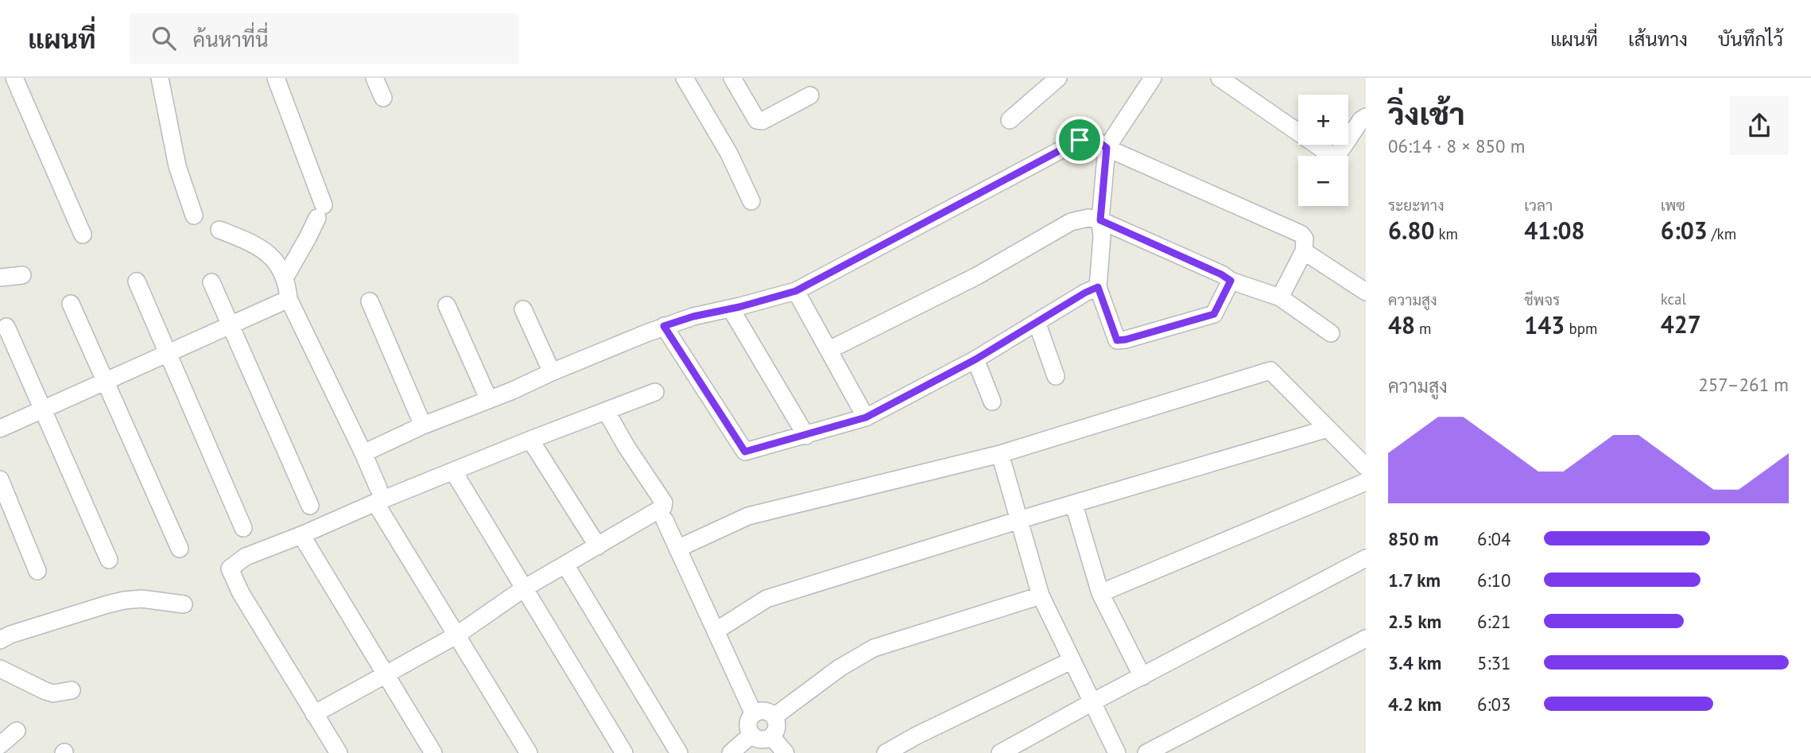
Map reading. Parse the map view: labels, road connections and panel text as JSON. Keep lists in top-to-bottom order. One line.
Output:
{"page":{"header":"แผนที่","search":"ค้นหาที่นี่","nav":["แผนที่","เส้นทาง","บันทึกไว้"],"heading":["วิ่งเช้า","06:14 · 8 × 850 m"],"map_buttons":["+","−"],"stats":[["ระยะทาง","6.80 km"],["เวลา","41:08"],["เพซ","6:03 /km"],["ความสูง","48 m"],["ชีพจร","143 bpm"],["kcal","427"]],"chart":["ความสูง","257–261 m"],"list":[{"name":"850 m","note":"6:04"},{"name":"1.7 km","note":"6:10"},{"name":"2.5 km","note":"6:21"},{"name":"3.4 km","note":"5:31"},{"name":"4.2 km","note":"6:03"}]}}
